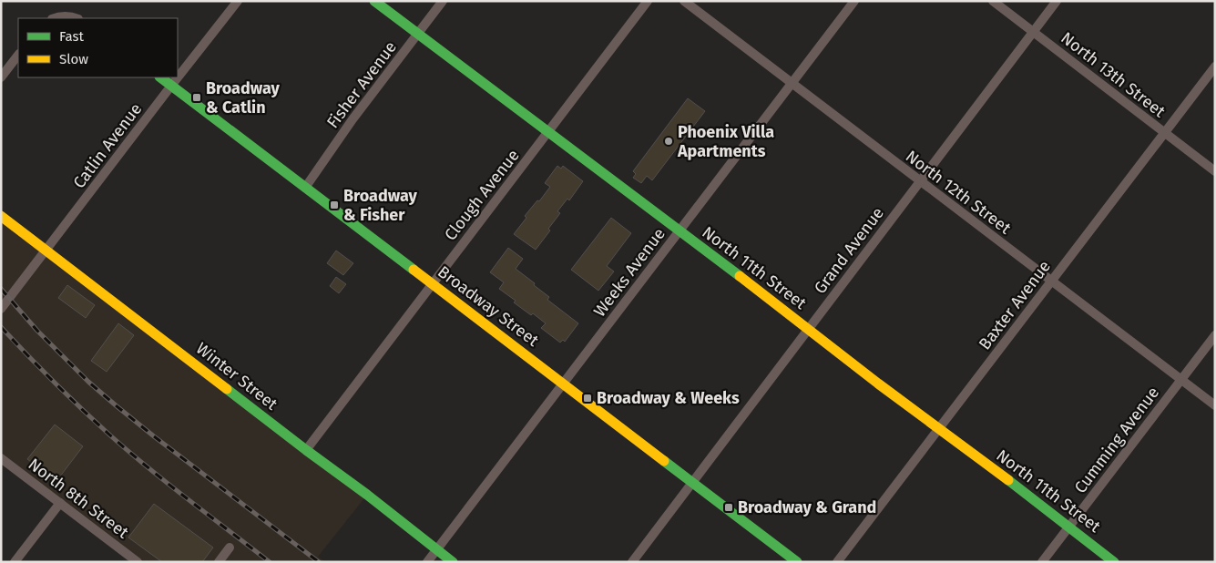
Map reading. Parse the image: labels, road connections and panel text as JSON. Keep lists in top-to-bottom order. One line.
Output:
{"streets":{"street":["North 13th Street","Fisher Avenue","Catlin Avenue","North 12th Street","Clough Avenue","Grand Avenue","North 11th Street","Weeks Avenue","Baxter Avenue","Broadway Street","Winter Street","Cumming Avenue","North 8th Street"]},"crossings":[["North 13th Street","Grand Avenue"],["North 13th Street","Baxter Avenue"],["Fisher Avenue","North 11th Street"],["Fisher Avenue","Broadway Street"],["Catlin Avenue","Broadway Street"],["Catlin Avenue","Winter Street"],["North 12th Street","Grand Avenue"],["North 12th Street","Weeks Avenue"],["North 12th Street","Baxter Avenue"],["North 12th Street","Cumming Avenue"],["Clough Avenue","North 11th Street"],["Clough Avenue","Broadway Street"],["Clough Avenue","Winter Street"],["Grand Avenue","North 11th Street"],["Grand Avenue","Broadway Street"],["North 11th Street","Weeks Avenue"],["North 11th Street","Baxter Avenue"],["North 11th Street","Cumming Avenue"],["Weeks Avenue","Broadway Street"],["Weeks Avenue","Winter Street"]],"places":{"transit":["Broadway & Catlin","Broadway & Fisher","Broadway & Weeks","Broadway & Grand"],"other":["Phoenix Villa Apartments"]},"legend":["Fast","Slow"]}
